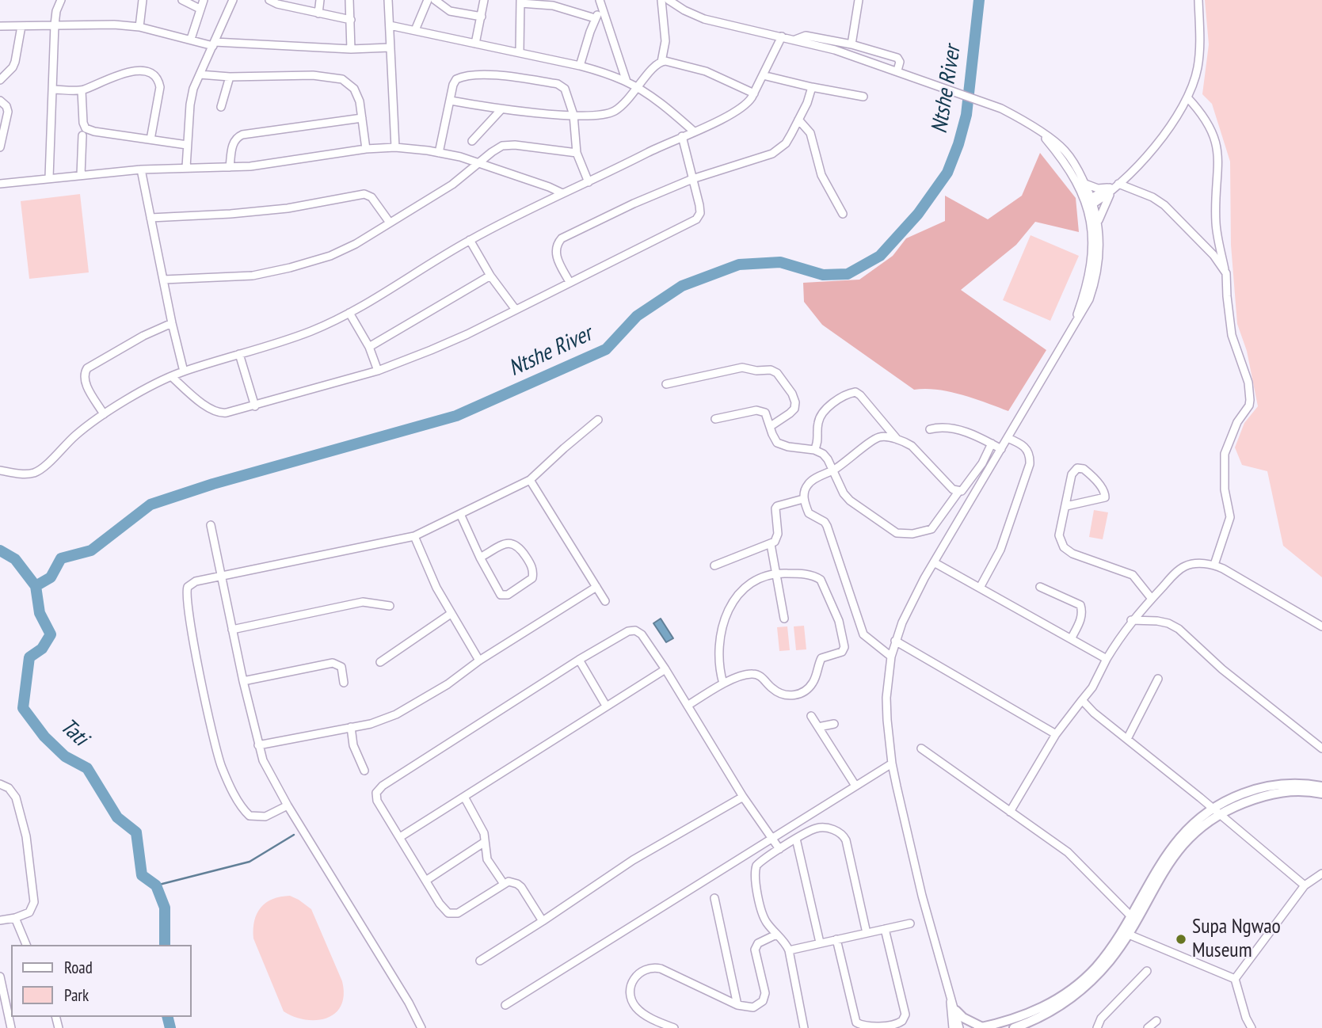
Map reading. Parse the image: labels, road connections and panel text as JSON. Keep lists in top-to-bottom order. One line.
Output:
{"water":["Ntshe River","Tati"],"places":["Supa Ngwao Museum"],"legend":["Road","Park"]}
